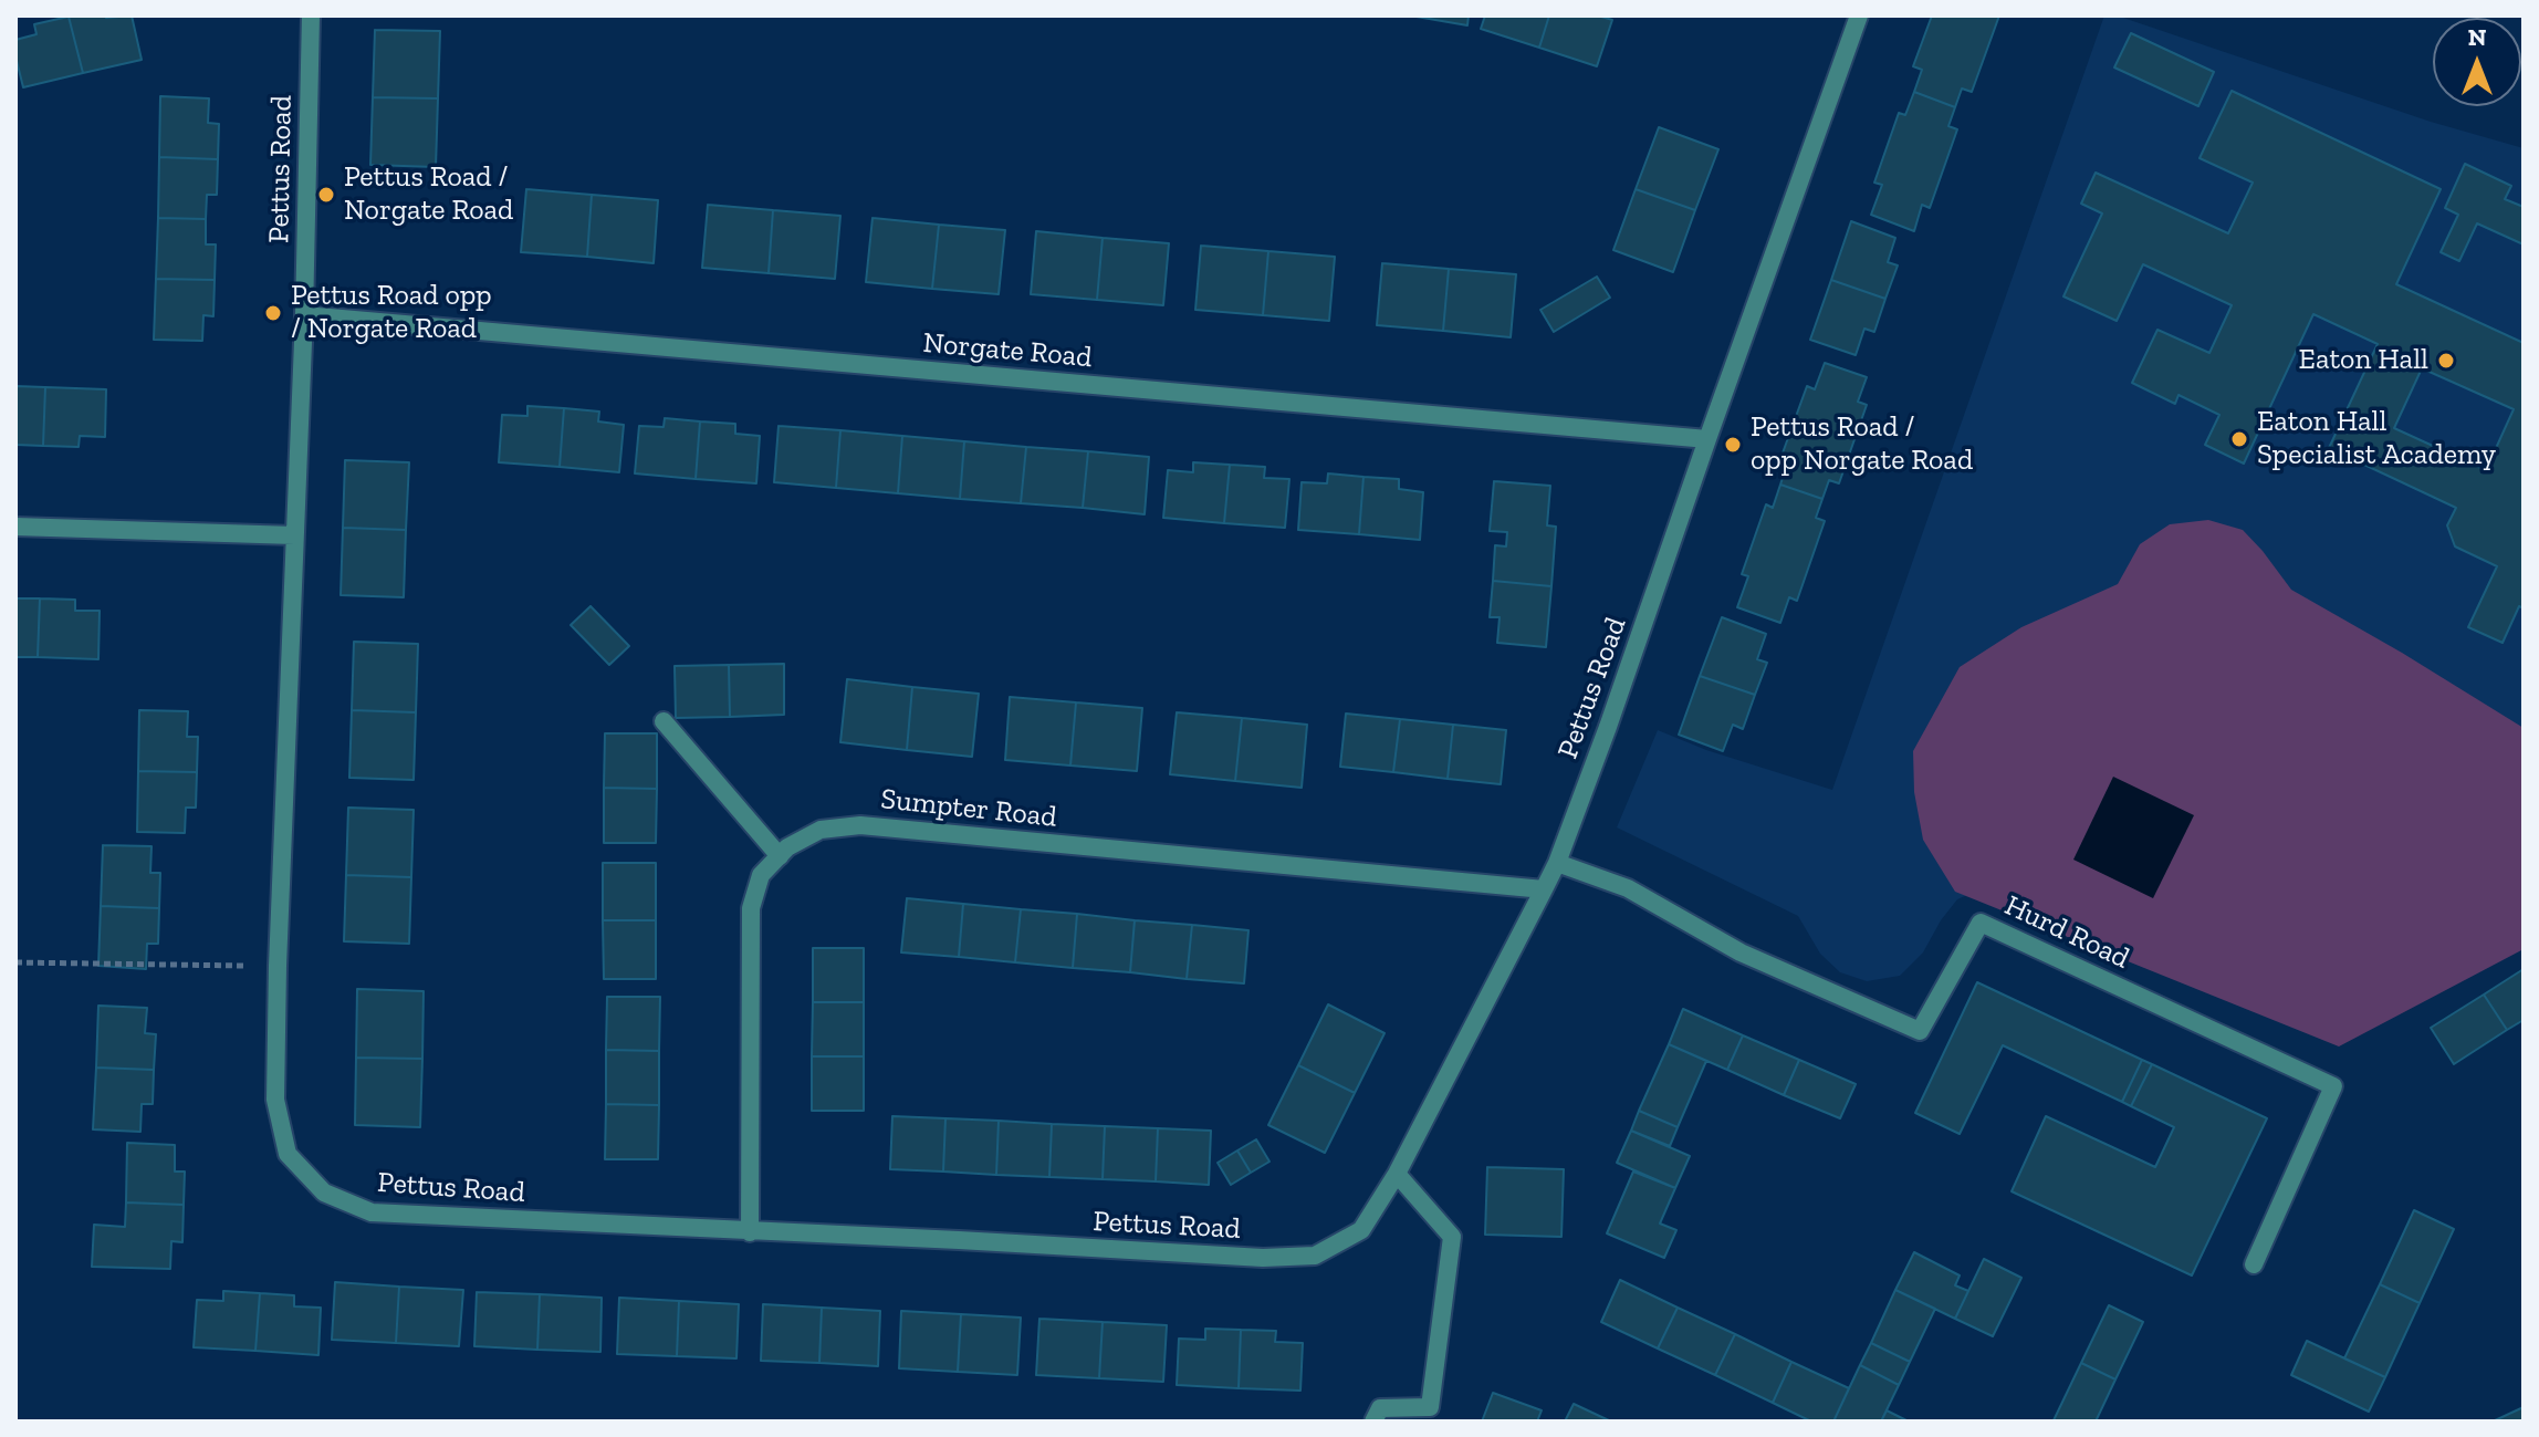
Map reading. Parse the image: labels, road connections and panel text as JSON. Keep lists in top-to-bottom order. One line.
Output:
{"streets":{"street":["Pettus Road","Norgate Road","Sumpter Road","Hurd Road"]},"crossings":[["Pettus Road","Norgate Road"],["Pettus Road","Sumpter Road"],["Pettus Road","Hurd Road"]],"places":["Pettus Road / Norgate Road","Pettus Road opp / Norgate Road","Eaton Hall","Eaton Hall Specialist Academy","Pettus Road / opp Norgate Road"],"north":"top"}
